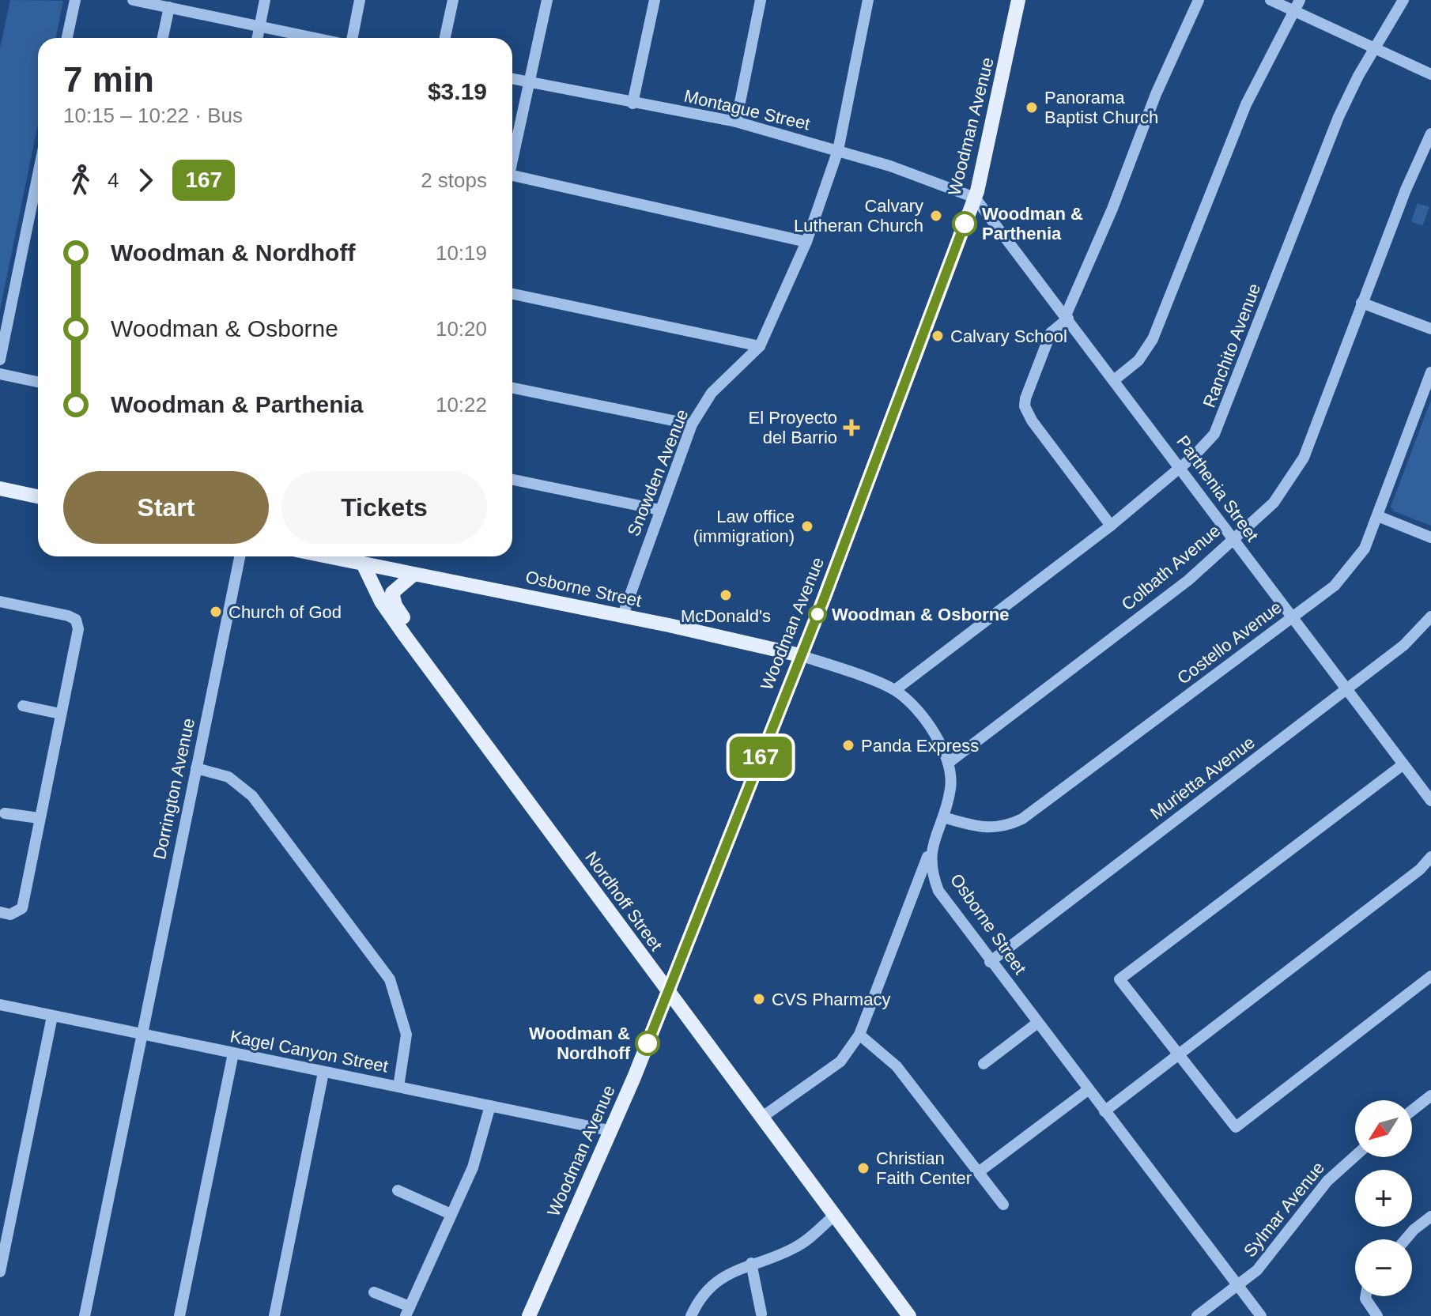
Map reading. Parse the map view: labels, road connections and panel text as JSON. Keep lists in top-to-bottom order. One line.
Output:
{"streets":{"main road":["Woodman Avenue","Osborne Street","Nordhoff Street"],"street":["Montague Street","Ranchito Avenue","Snowden Avenue","Parthenia Street","Colbath Avenue","Costello Avenue","Murietta Avenue","Dorrington Avenue","Kagel Canyon Street","Sylmar Avenue"]},"crossings":[["Montague Street","Woodman Avenue"],["Montague Street","Snowden Avenue"],["Montague Street","Parthenia Street"],["Woodman Avenue","Parthenia Street"],["Woodman Avenue","Osborne Street"],["Woodman Avenue","Nordhoff Street"],["Woodman Avenue","Kagel Canyon Street"],["Ranchito Avenue","Parthenia Street"],["Ranchito Avenue","Osborne Street"],["Snowden Avenue","Osborne Street"],["Parthenia Street","Colbath Avenue"],["Parthenia Street","Costello Avenue"],["Parthenia Street","Murietta Avenue"],["Colbath Avenue","Osborne Street"],["Osborne Street","Costello Avenue"],["Osborne Street","Murietta Avenue"],["Osborne Street","Nordhoff Street"],["Osborne Street","Sylmar Avenue"],["Dorrington Avenue","Kagel Canyon Street"]],"places":{"other":["Panorama Baptist Church","Calvary Lutheran Church","Woodman & Parthenia","Calvary School","Law office (immigration)","McDonald's","Church of God","Woodman & Osborne","Panda Express","CVS Pharmacy","Woodman & Nordhoff","Christian Faith Center"],"health":["El Proyecto del Barrio"]},"lines":["bus line 167"],"north":"bottom left","page":{"on_map":"167","heading":["7 min","10:15 – 10:22 · Bus","$3.19"],"legs":["4","167","2 stops"],"list":[{"name":"Woodman & Nordhoff","value":"10:19"},{"name":"Woodman & Osborne","value":"10:20"},{"name":"Woodman & Parthenia","value":"10:22"}],"buttons":["Start","Tickets"],"map_buttons":["+","−"]}}
